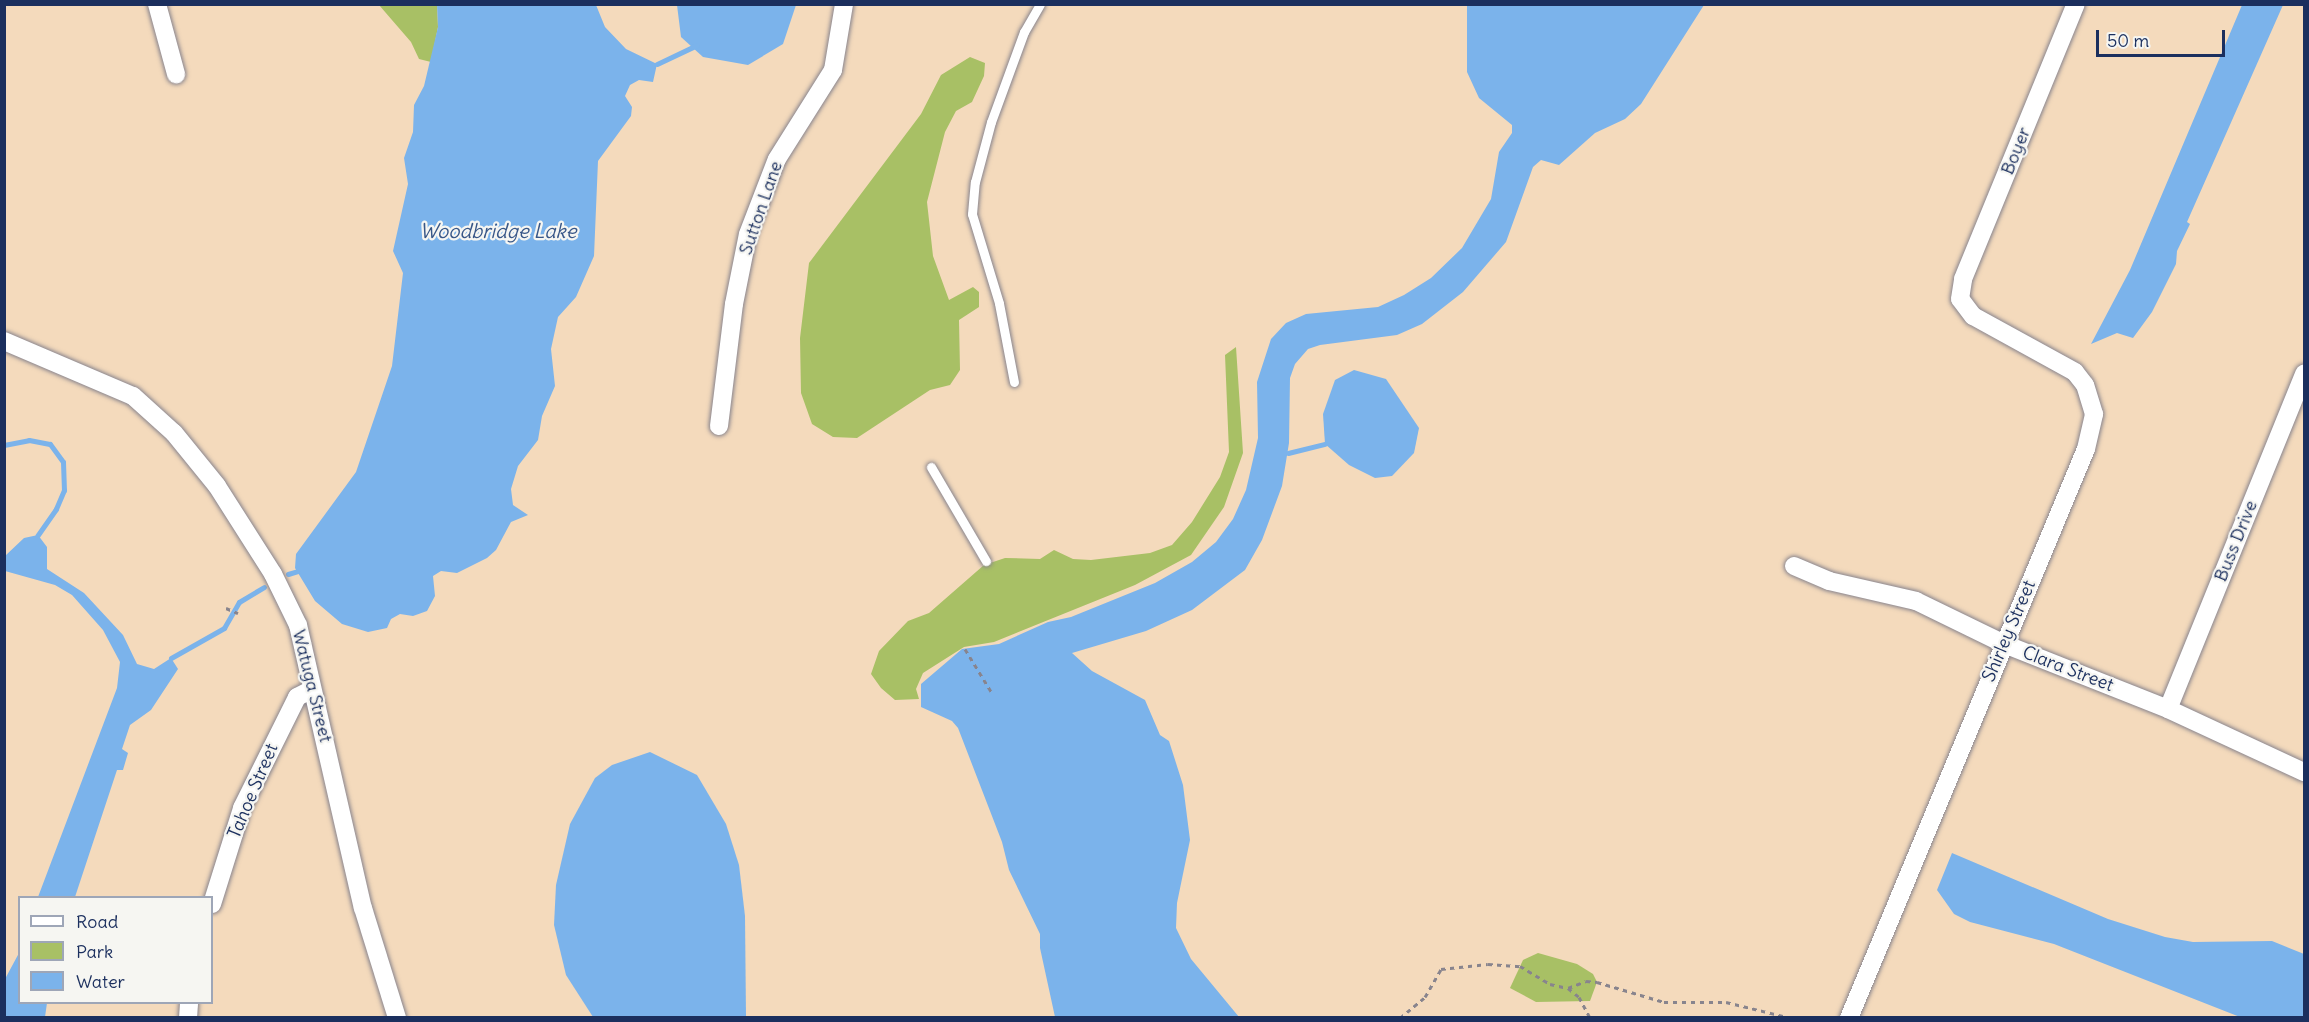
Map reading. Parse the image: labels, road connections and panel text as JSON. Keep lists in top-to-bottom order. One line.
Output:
{"streets":{"street":["Boyer","Sutton Lane","Buss Drive","Shirley Street","Clara Street","Watuga Street","Tahoe Street"]},"crossings":[["Boyer","Shirley Street"],["Buss Drive","Clara Street"],["Shirley Street","Clara Street"],["Watuga Street","Tahoe Street"]],"water":["Woodbridge Lake"],"legend":["Road","Park","Water"],"scale_bar":"50 m"}
